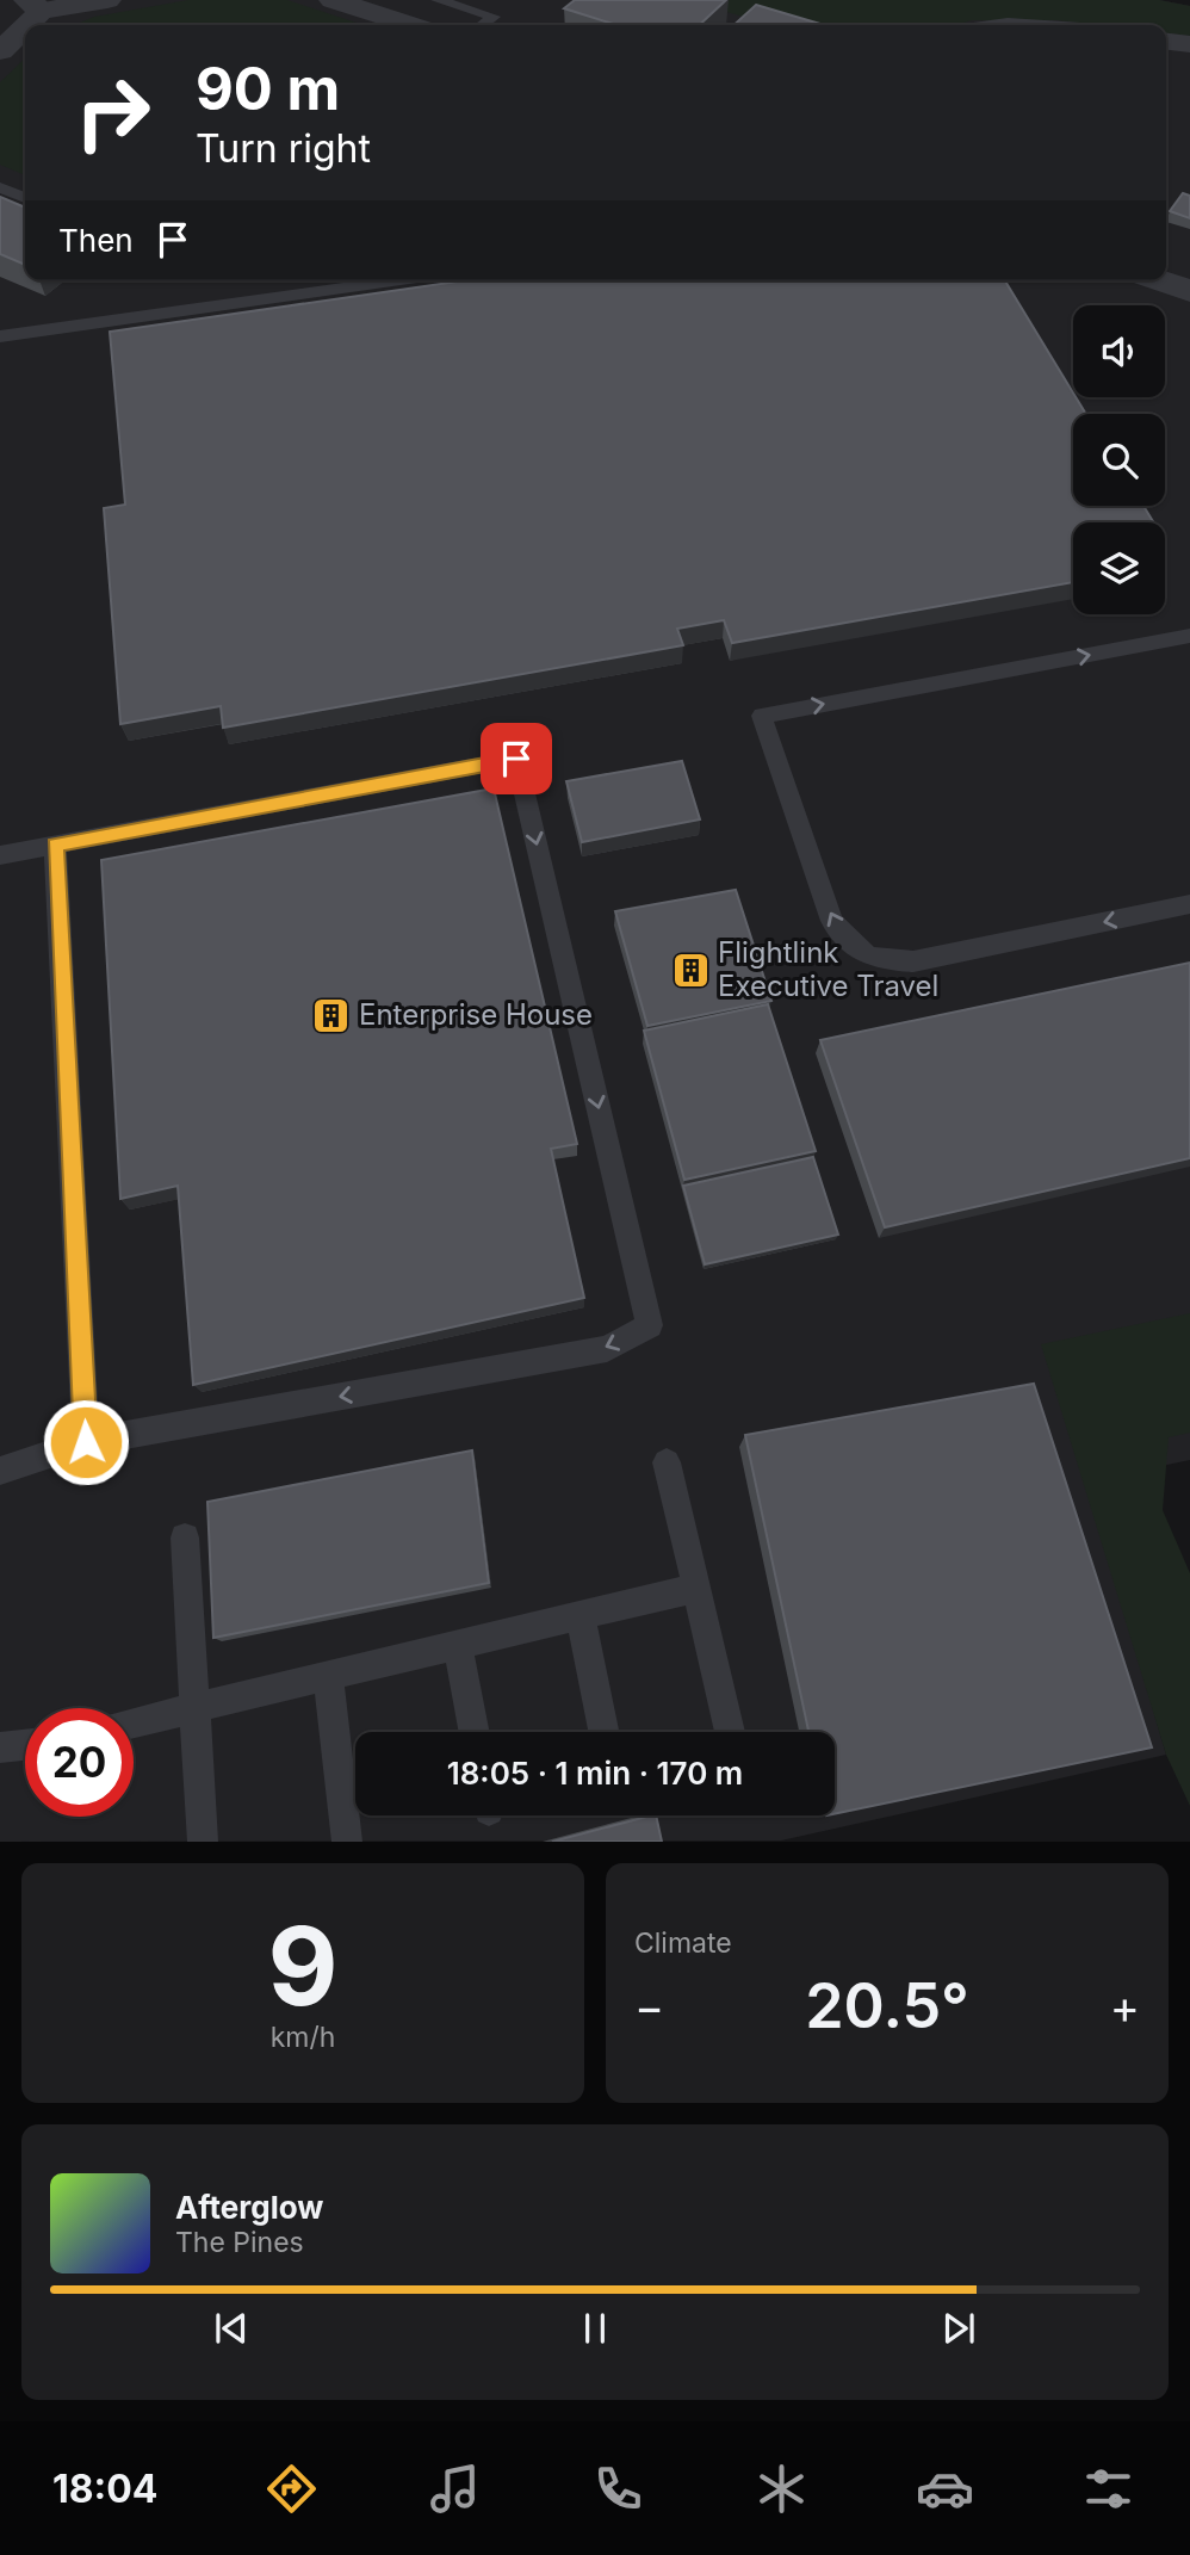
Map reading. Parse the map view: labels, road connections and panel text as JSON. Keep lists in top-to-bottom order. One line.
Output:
{"places":{"building":["Flightlink Executive Travel","Enterprise House"]},"page":{"turn":["90 m","Turn right"],"then":"Then","limit":"20","trip":"18:05 · 1 min · 170 m","tile":[["9","km/h"],"Climate"],"heat":["−","20.5°","+"],"song":["Afterglow","The Pines"],"tabs":"18:04"}}
